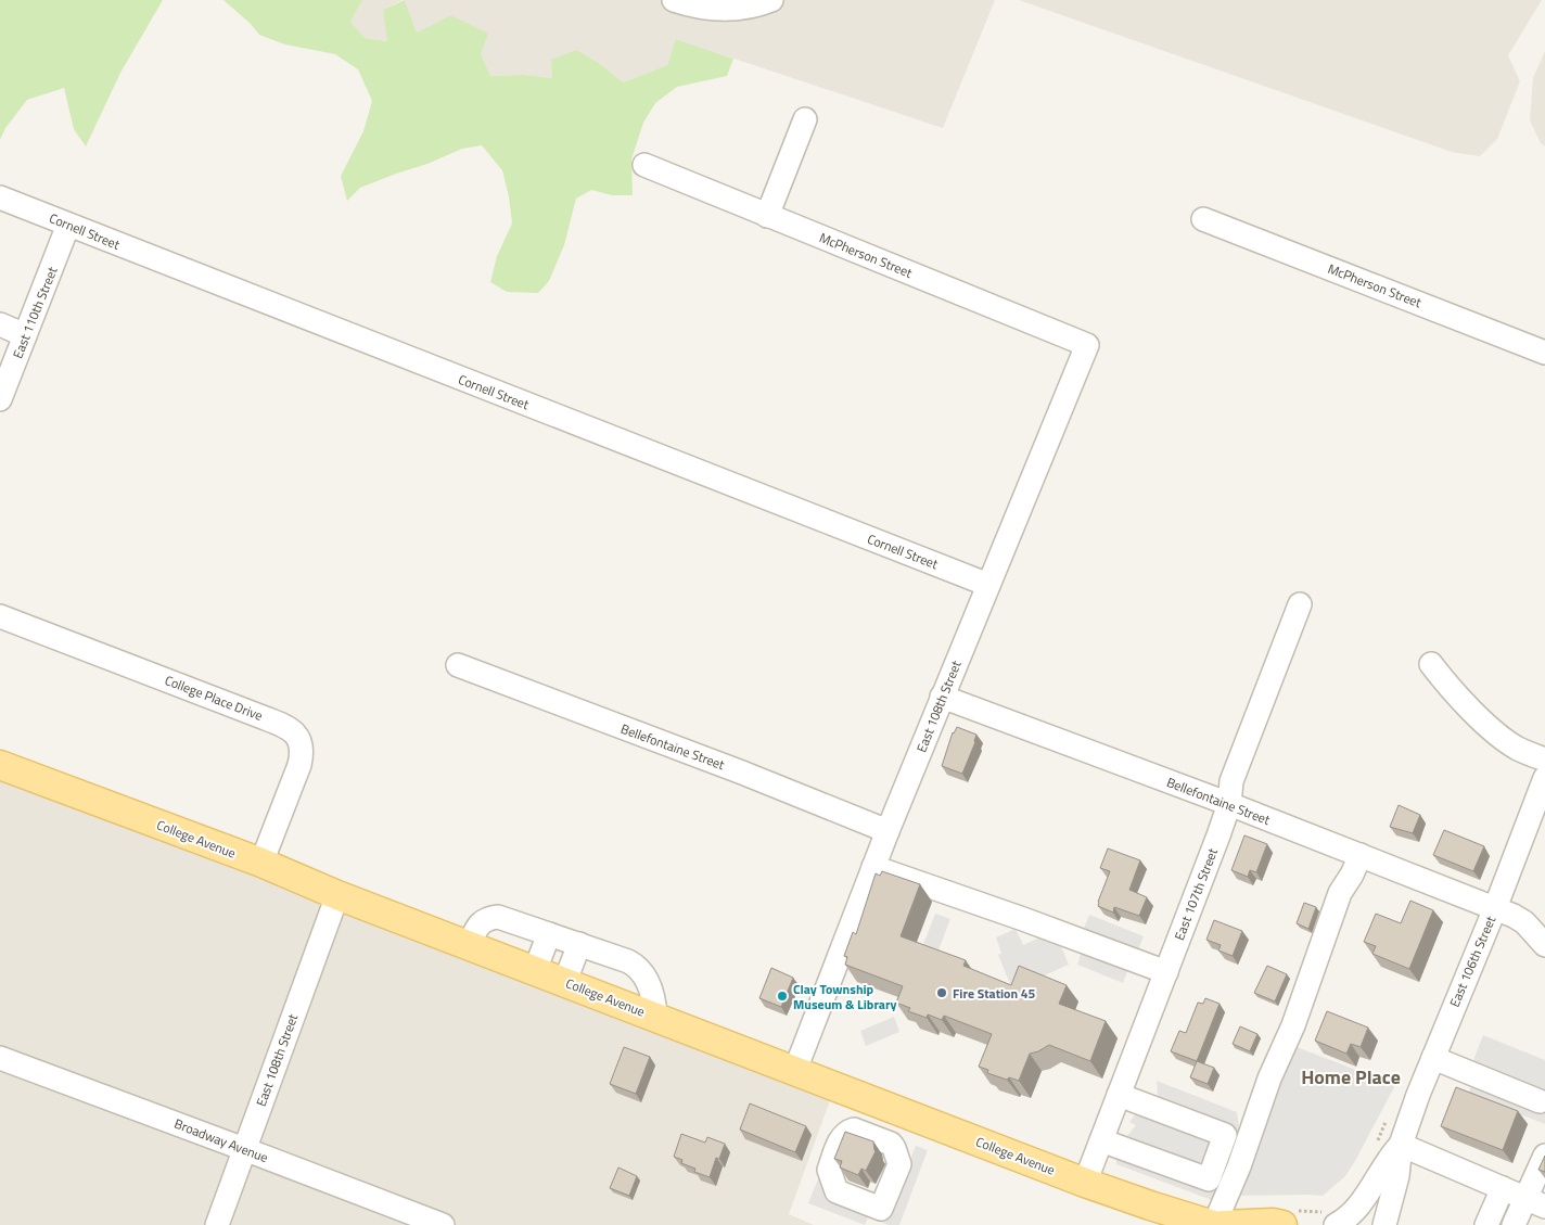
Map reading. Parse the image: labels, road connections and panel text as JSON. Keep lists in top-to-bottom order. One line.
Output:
{"streets":{"main road":["College Avenue"],"street":["Cornell Street","McPherson Street","East 110th Street","College Place Drive","East 108th Street","Bellefontaine Street","East 107th Street","East 106th Street","Broadway Avenue"]},"crossings":[["Cornell Street","East 110th Street"],["Cornell Street","East 108th Street"],["McPherson Street","East 108th Street"],["College Place Drive","College Avenue"],["East 108th Street","Bellefontaine Street"],["East 108th Street","College Avenue"],["East 108th Street","Broadway Avenue"],["Bellefontaine Street","East 107th Street"],["Bellefontaine Street","East 106th Street"],["College Avenue","East 107th Street"]],"districts":["Home Place"],"places":["Fire Station 45","Clay Township Museum & Library"]}
